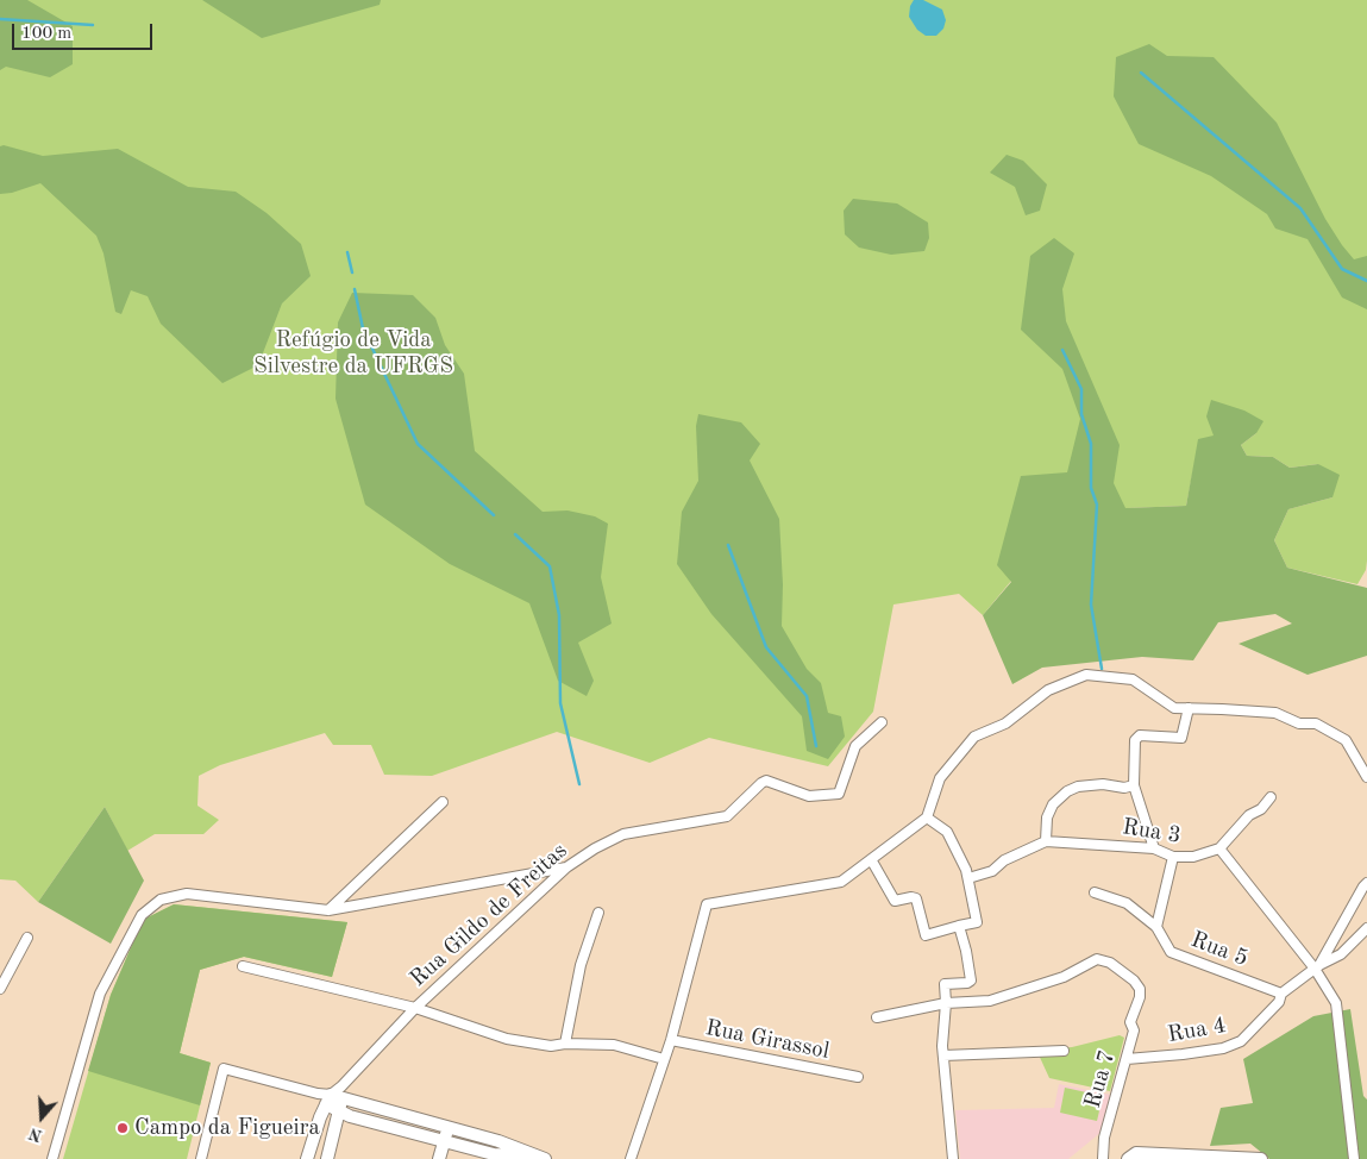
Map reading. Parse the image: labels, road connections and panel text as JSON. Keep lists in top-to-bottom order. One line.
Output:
{"streets":{"street":["Rua 3","Rua Gildo de Freitas","Rua 5","Rua 4","Rua Girassol","Rua 7"]},"crossings":[["Rua 5","Rua 4"],["Rua 4","Rua 7"]],"parks":["Refúgio de Vida Silvestre da UFRGS"],"places":["Campo da Figueira"],"scale_bar":"100 m","north":"bottom"}
